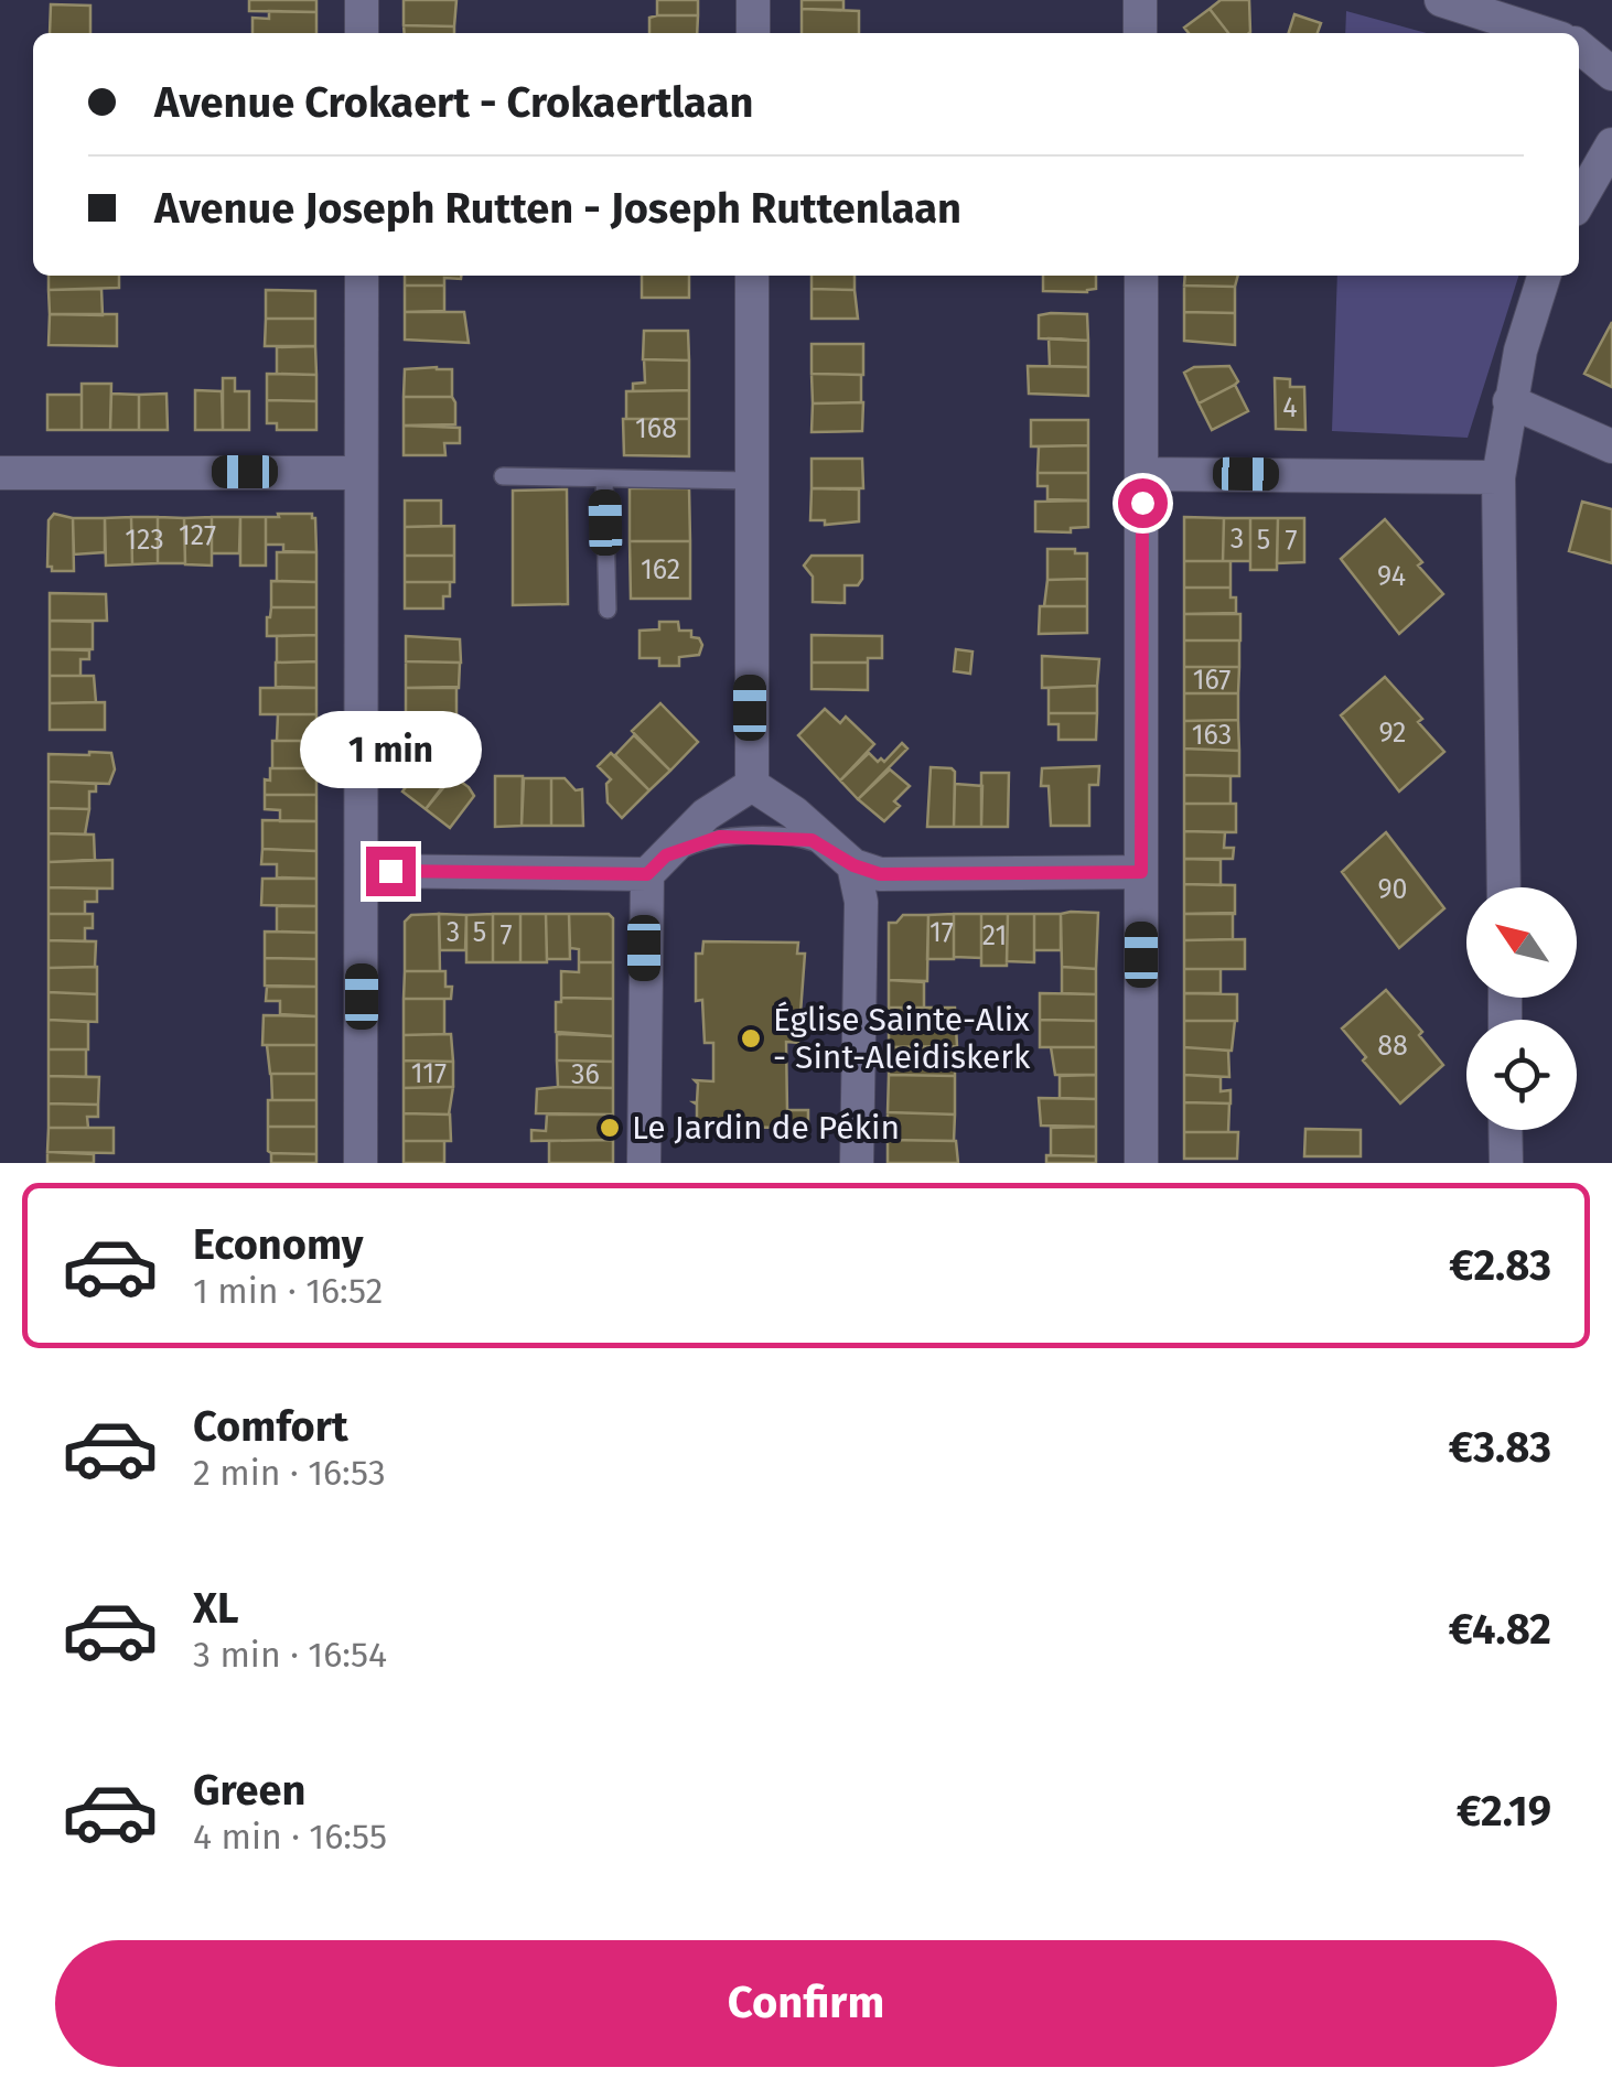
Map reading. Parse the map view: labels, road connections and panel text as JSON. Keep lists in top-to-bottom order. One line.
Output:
{"places":["Église Sainte-Alix - Sint-Aleidiskerk","Le Jardin de Pékin"],"house_numbers":["4","168","127","3","123","5","7","162","94","167","92","163","90","3","5","17","7","21","88","117","36"],"north":"top left","page":{"banner":["Avenue Crokaert - Crokaertlaan","Avenue Joseph Rutten - Joseph Ruttenlaan"],"bubble":"1 min","list":[{"name":"Economy","note":"1 min · 16:52","value":"€2.83"},{"name":"Comfort","note":"2 min · 16:53","value":"€3.83"},{"name":"XL","note":"3 min · 16:54","value":"€4.82"},{"name":"Green","note":"4 min · 16:55","value":"€2.19"}],"buttons":"Confirm"}}
